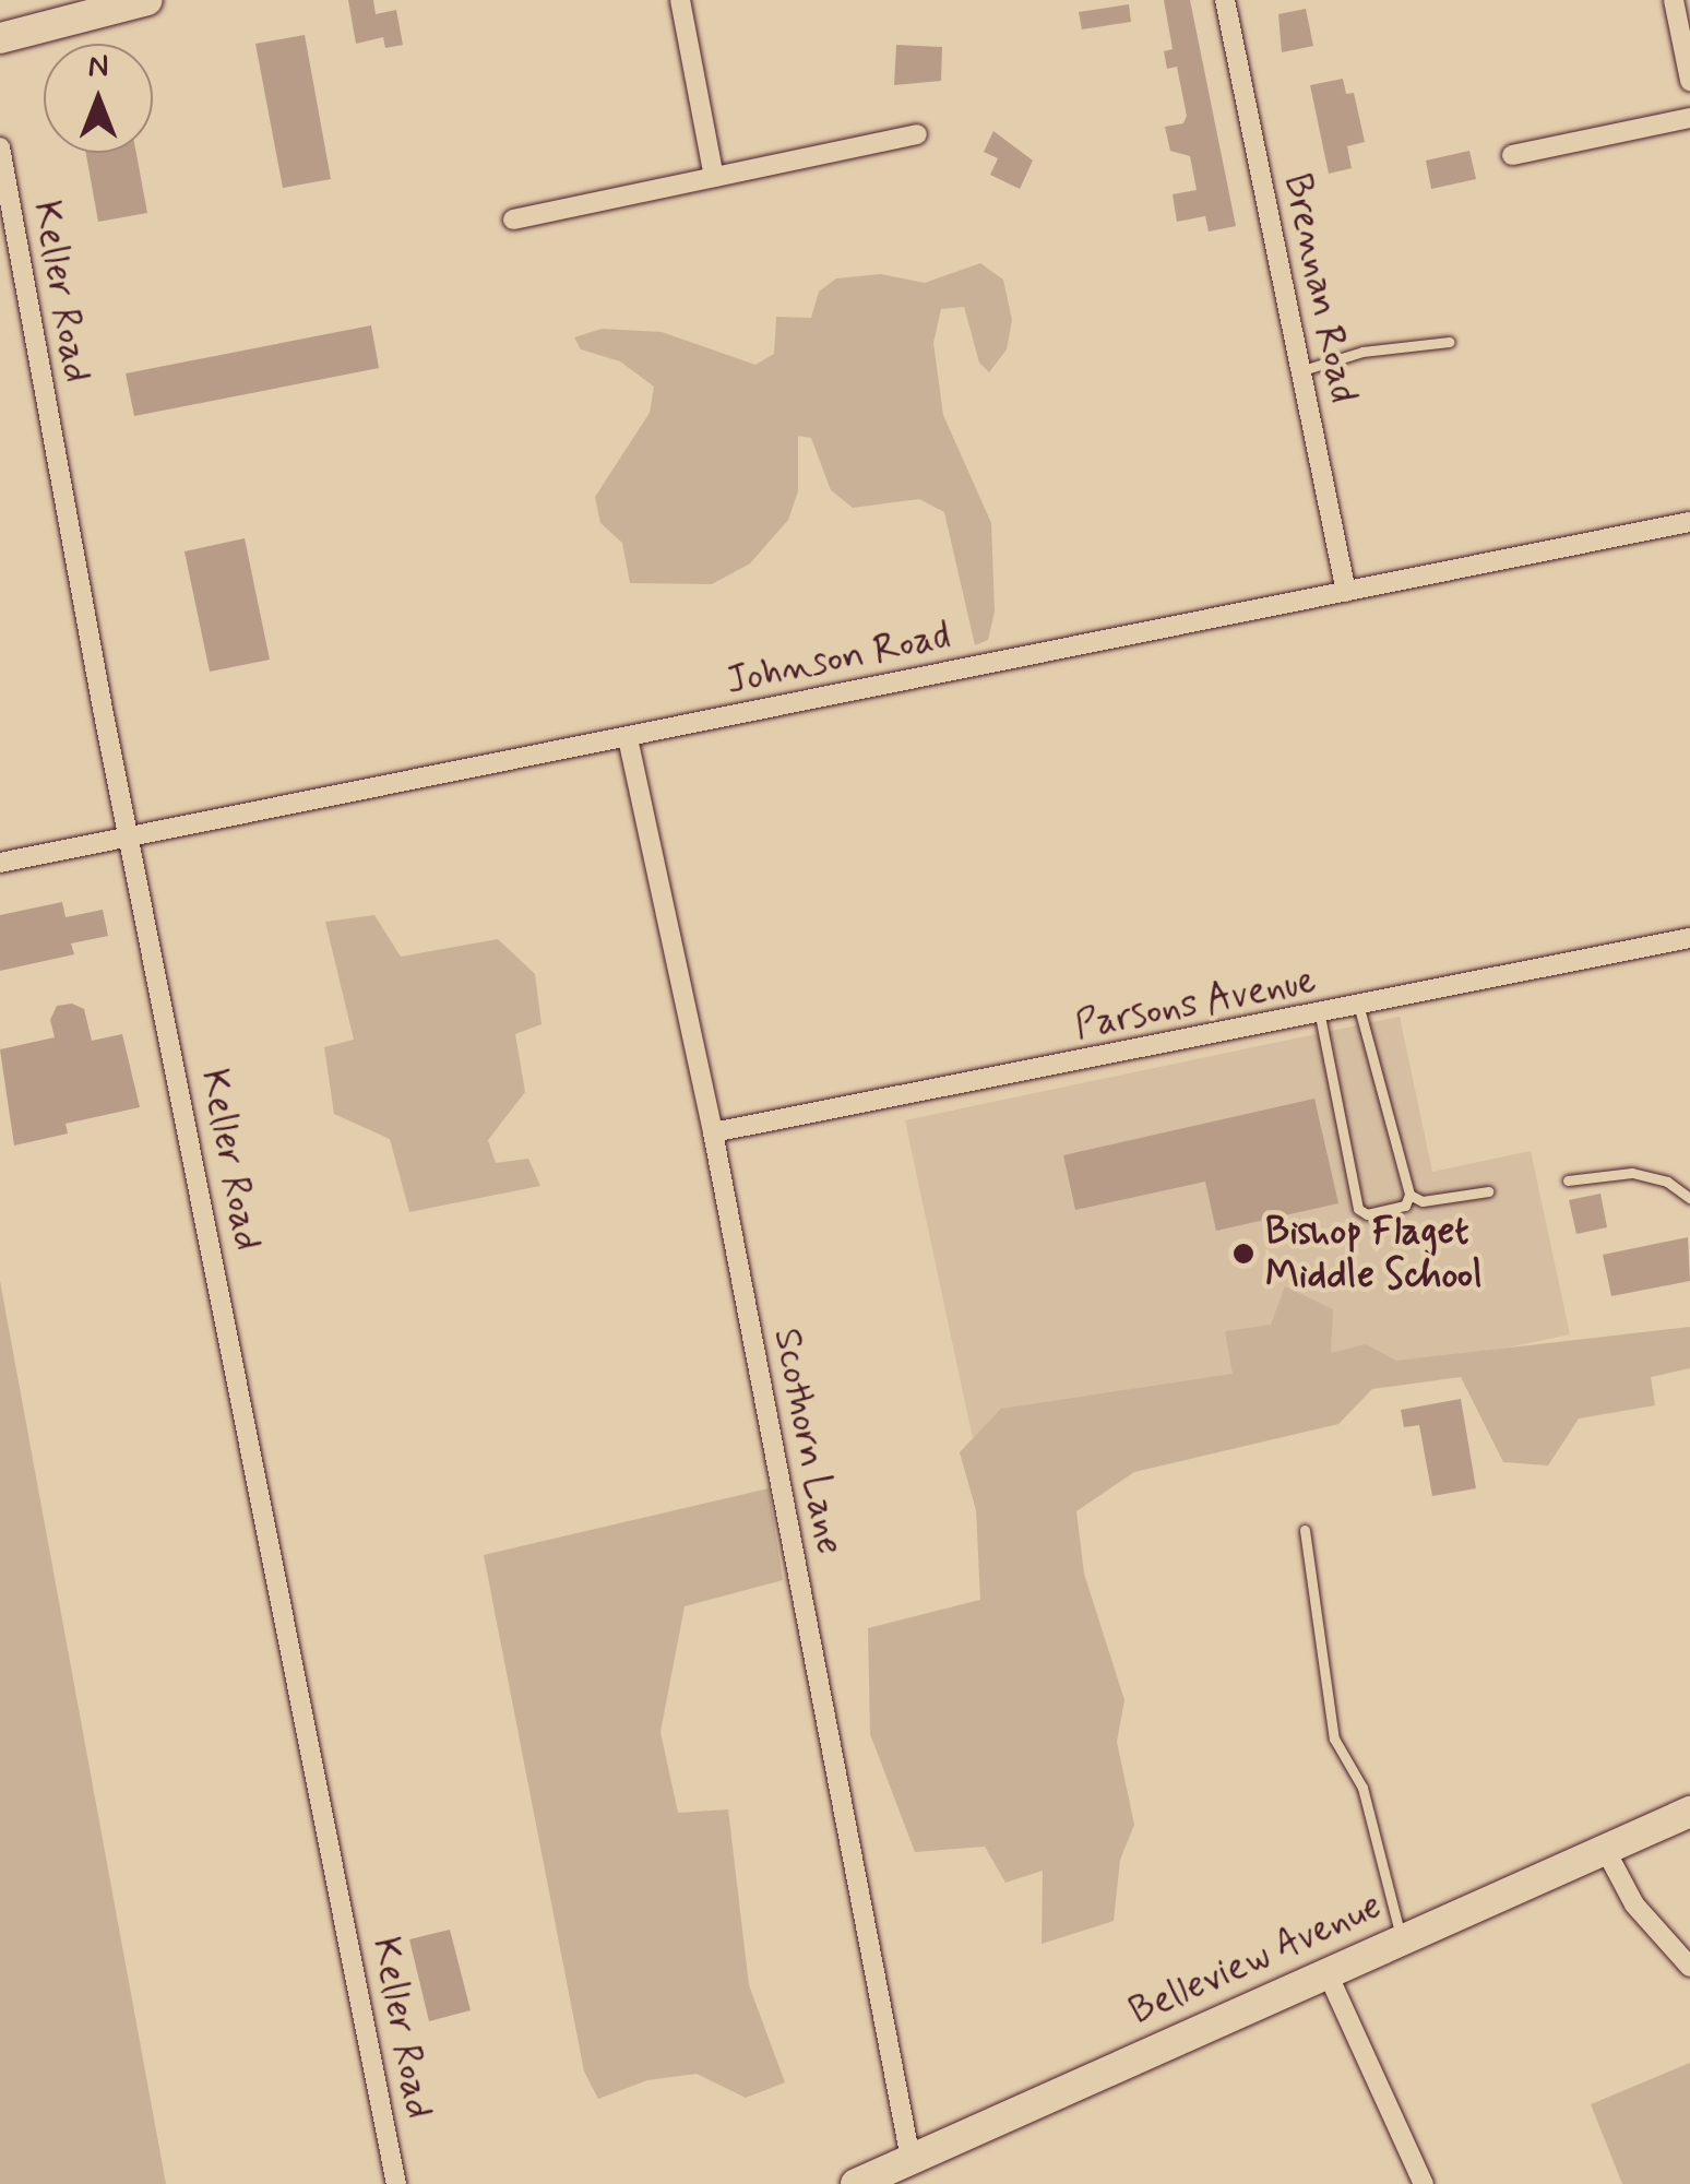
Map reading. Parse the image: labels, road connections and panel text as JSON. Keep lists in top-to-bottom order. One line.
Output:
{"streets":{"street":["Brennan Road","Keller Road","Johnson Road","Parsons Avenue","Scothorn Lane","Belleview Avenue"]},"crossings":[["Brennan Road","Johnson Road"],["Keller Road","Johnson Road"],["Johnson Road","Scothorn Lane"],["Parsons Avenue","Scothorn Lane"],["Scothorn Lane","Belleview Avenue"]],"places":["Bishop Flaget Middle School"],"north":"top"}
